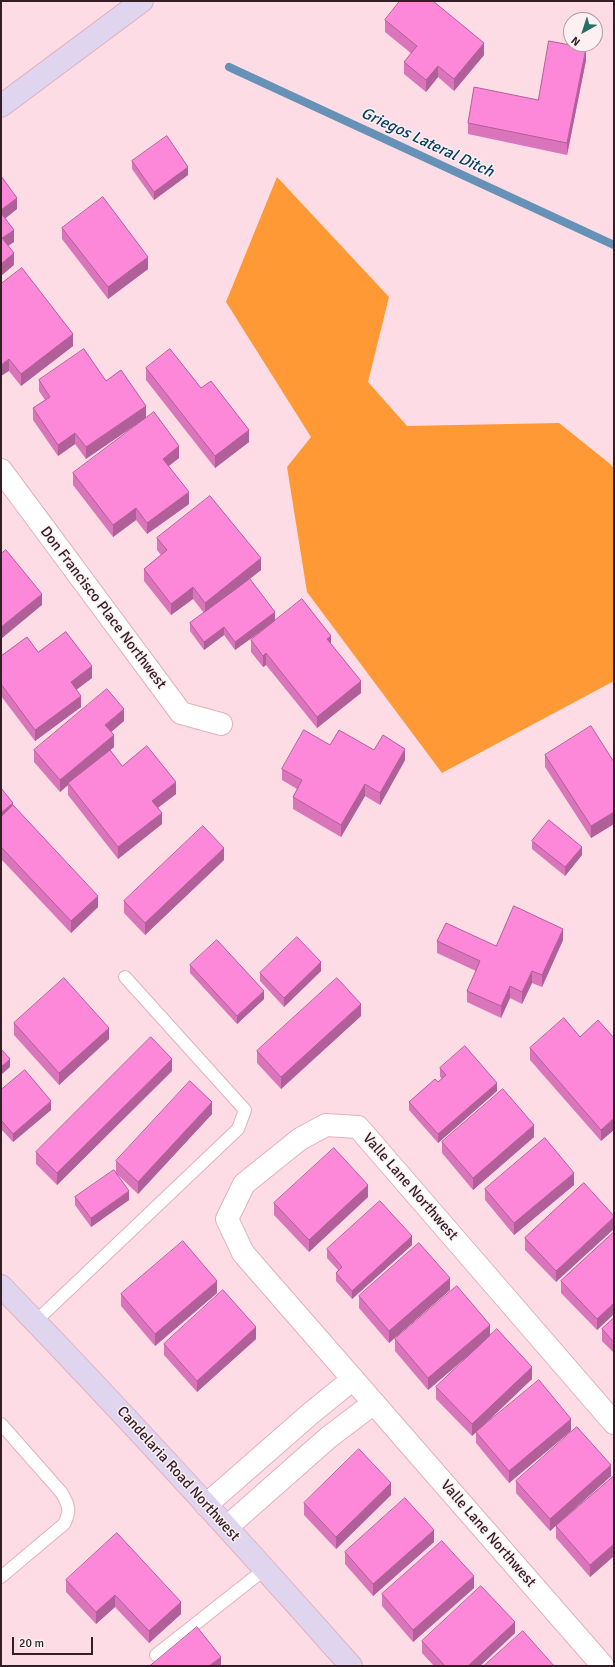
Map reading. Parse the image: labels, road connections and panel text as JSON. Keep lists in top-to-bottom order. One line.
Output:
{"streets":{"main road":["Candelaria Road Northwest"],"street":["Don Francisco Place Northwest","Valle Lane Northwest"]},"water":["Griegos Lateral Ditch"],"scale_bar":"20 m","north":"bottom left"}
